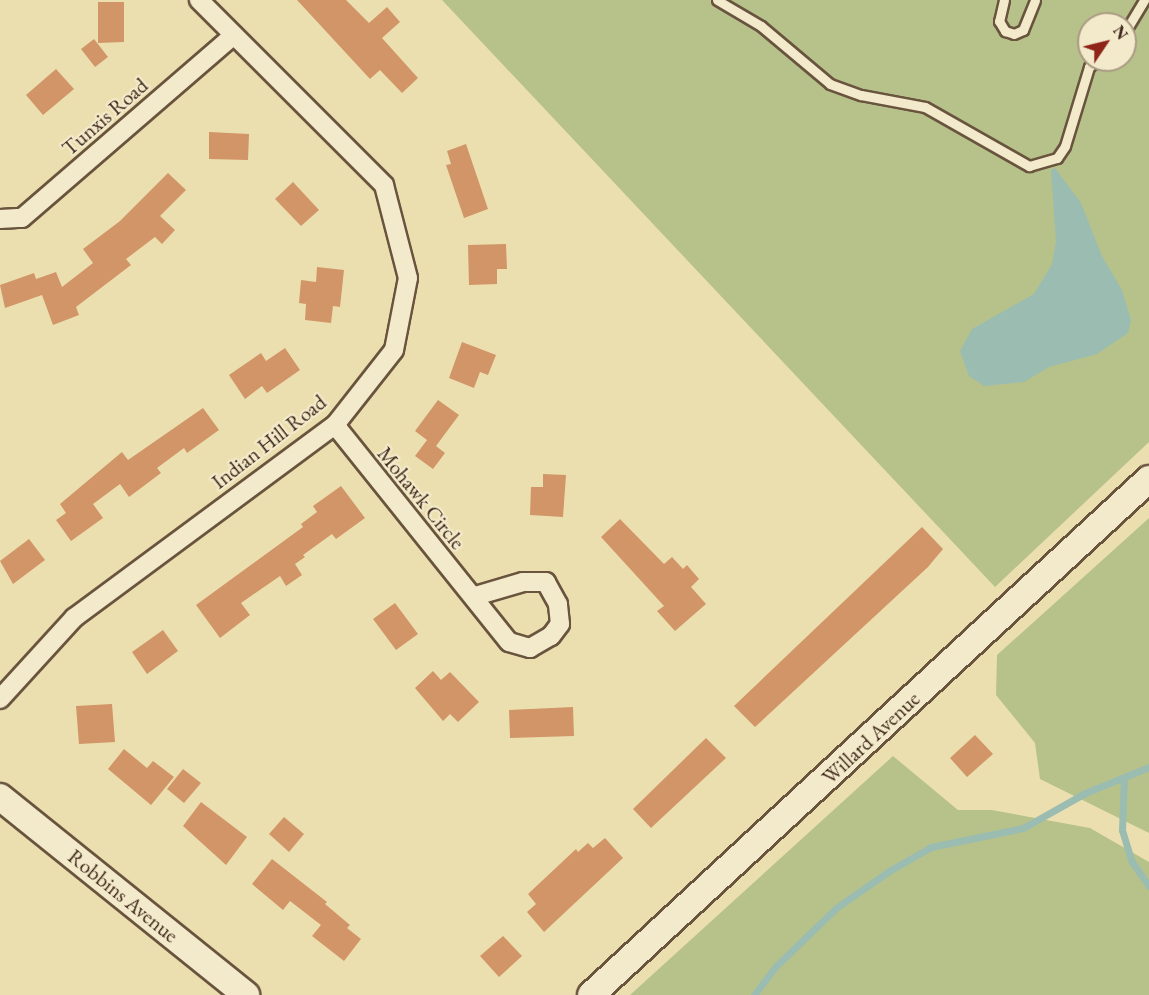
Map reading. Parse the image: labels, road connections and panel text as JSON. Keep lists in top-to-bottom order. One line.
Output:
{"streets":{"main road":["Willard Avenue","Robbins Avenue"],"street":["Tunxis Road","Indian Hill Road","Mohawk Circle"]},"crossings":[["Tunxis Road","Indian Hill Road"],["Indian Hill Road","Mohawk Circle"]],"north":"top right"}
